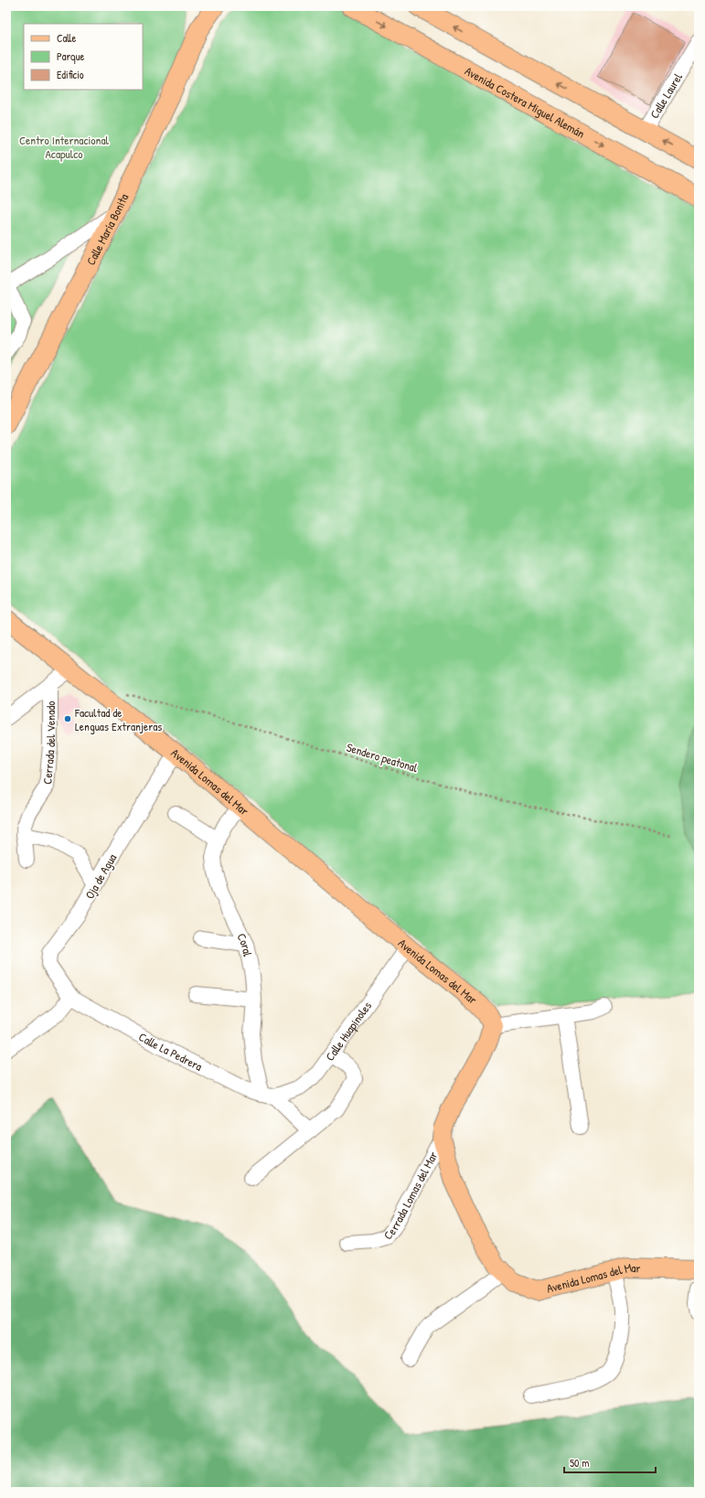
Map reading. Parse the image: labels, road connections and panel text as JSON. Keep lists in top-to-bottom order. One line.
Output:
{"streets":{"main road":["Avenida Costera Miguel Alemán","Calle María Bonita","Avenida Lomas del Mar"],"street":["Calle Laurel","Cerrada del Venado","Oja de Agua","Coral","Calle Huapinoles","Calle La Pedrera","Cerrada Lomas del Mar"],"path":["Sendero peatonal"]},"crossings":[["Avenida Lomas del Mar","Oja de Agua"],["Avenida Lomas del Mar","Coral"],["Avenida Lomas del Mar","Calle Huapinoles"],["Avenida Lomas del Mar","Cerrada Lomas del Mar"],["Oja de Agua","Calle La Pedrera"],["Coral","Calle Huapinoles"],["Coral","Calle La Pedrera"],["Calle Huapinoles","Calle La Pedrera"]],"parks":["Centro Internacional Acapulco"],"places":["Facultad de Lenguas Extranjeras"],"legend":["Calle","Parque","Edificio"],"scale_bar":"50 m"}
